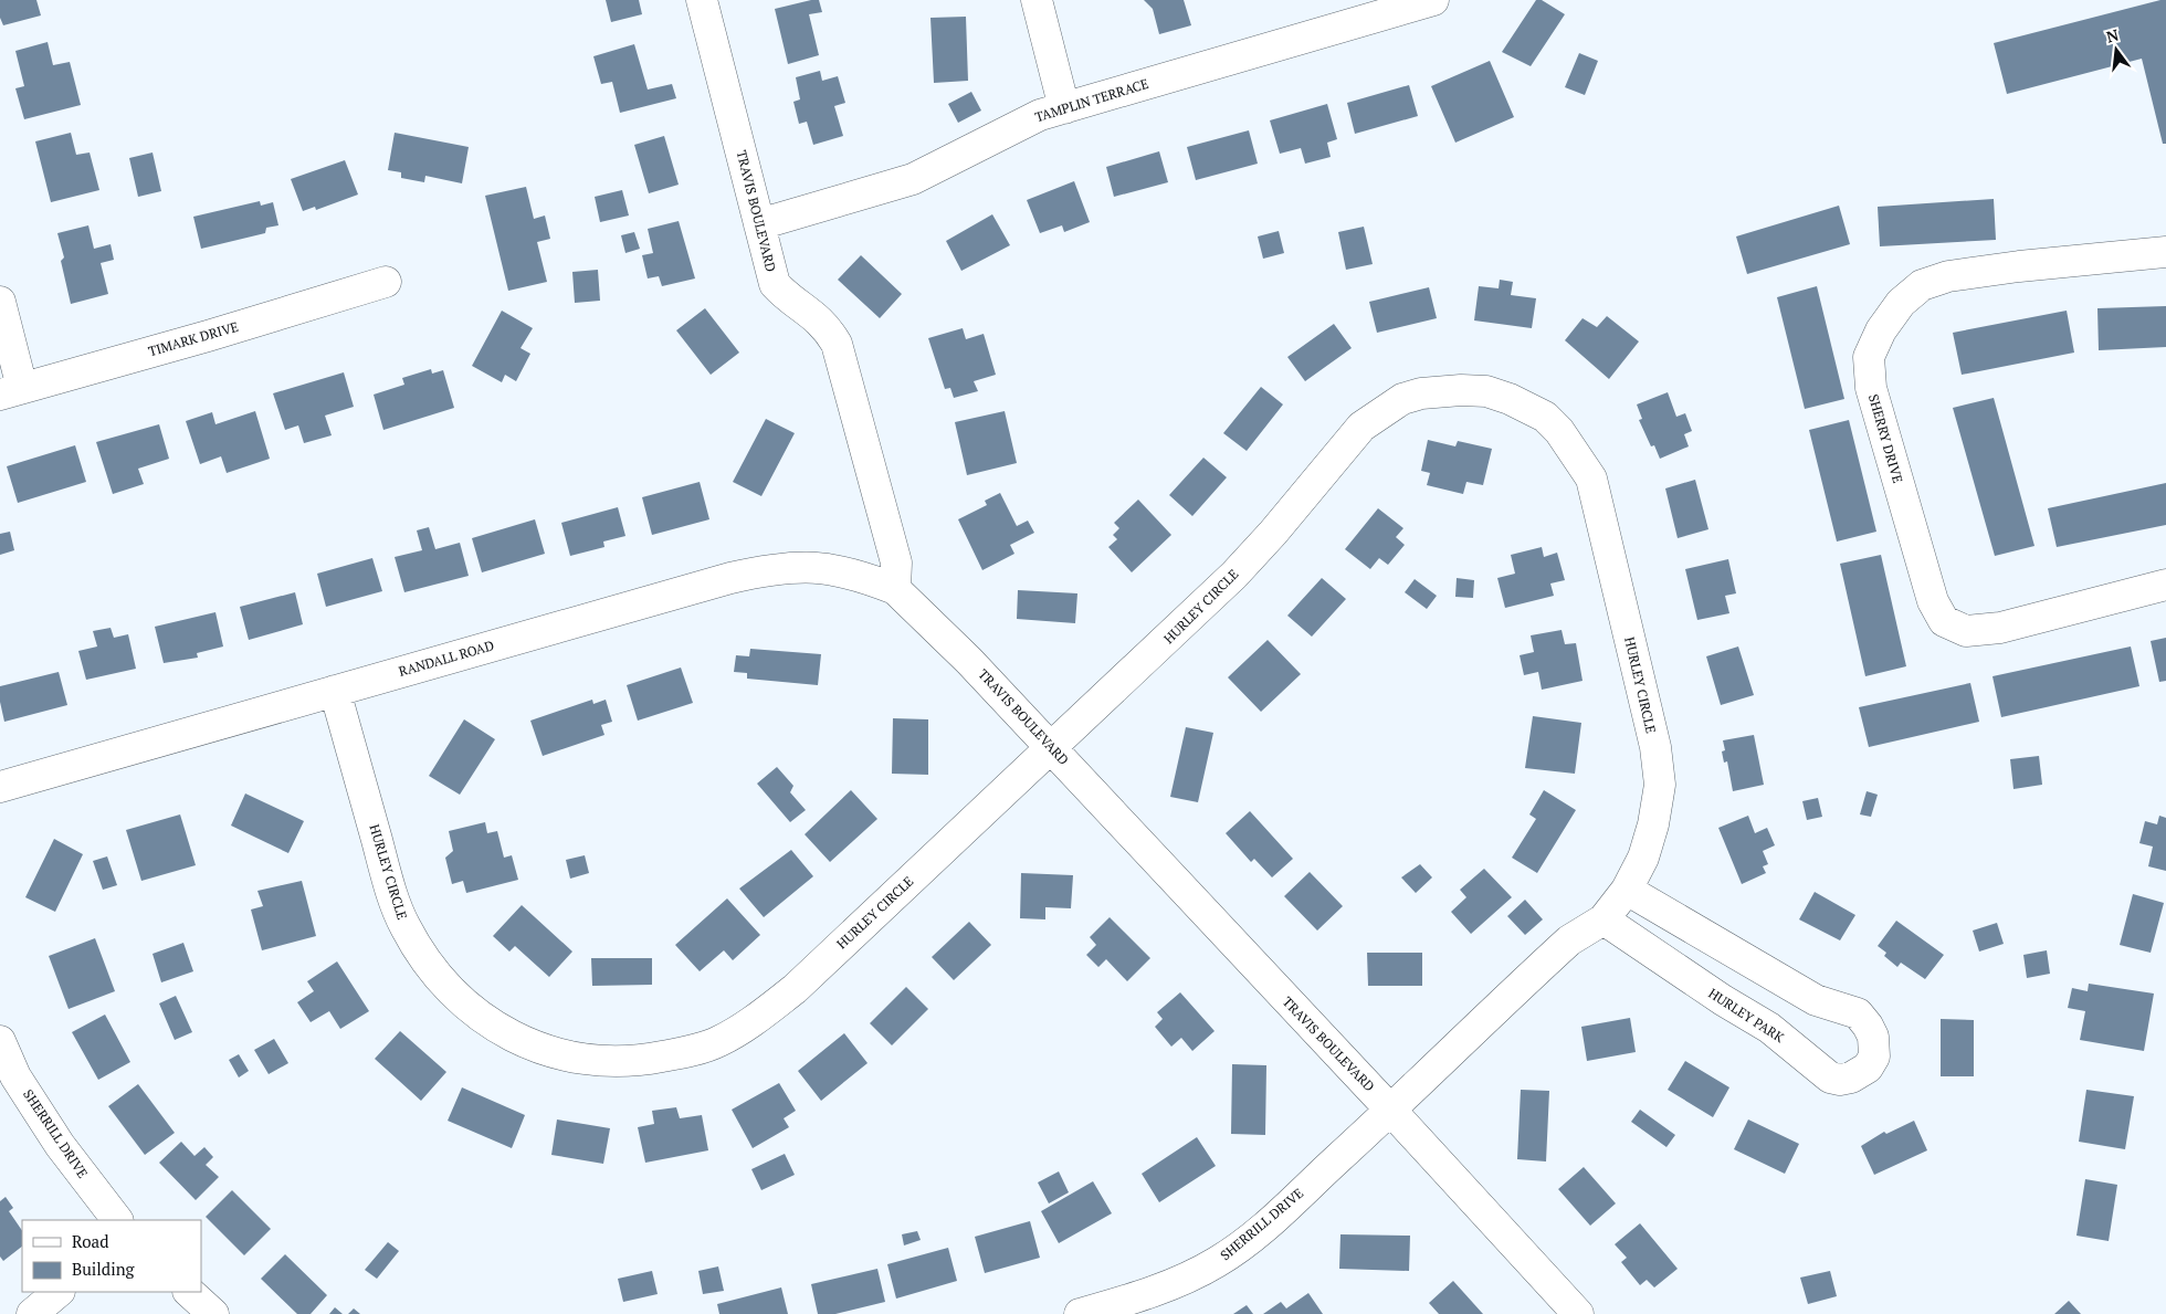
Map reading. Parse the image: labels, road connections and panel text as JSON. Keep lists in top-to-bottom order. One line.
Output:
{"streets":{"street":["TAMPLIN TERRACE","TRAVIS BOULEVARD","TIMARK DRIVE","SHERRY DRIVE","HURLEY CIRCLE","RANDALL ROAD","HURLEY PARK","SHERRILL DRIVE"]},"crossings":[["TAMPLIN TERRACE","TRAVIS BOULEVARD"],["TRAVIS BOULEVARD","HURLEY CIRCLE"],["TRAVIS BOULEVARD","RANDALL ROAD"],["TRAVIS BOULEVARD","SHERRILL DRIVE"],["HURLEY CIRCLE","RANDALL ROAD"],["HURLEY CIRCLE","HURLEY PARK"],["HURLEY CIRCLE","SHERRILL DRIVE"]],"legend":["Road","Building"],"north":"top"}
